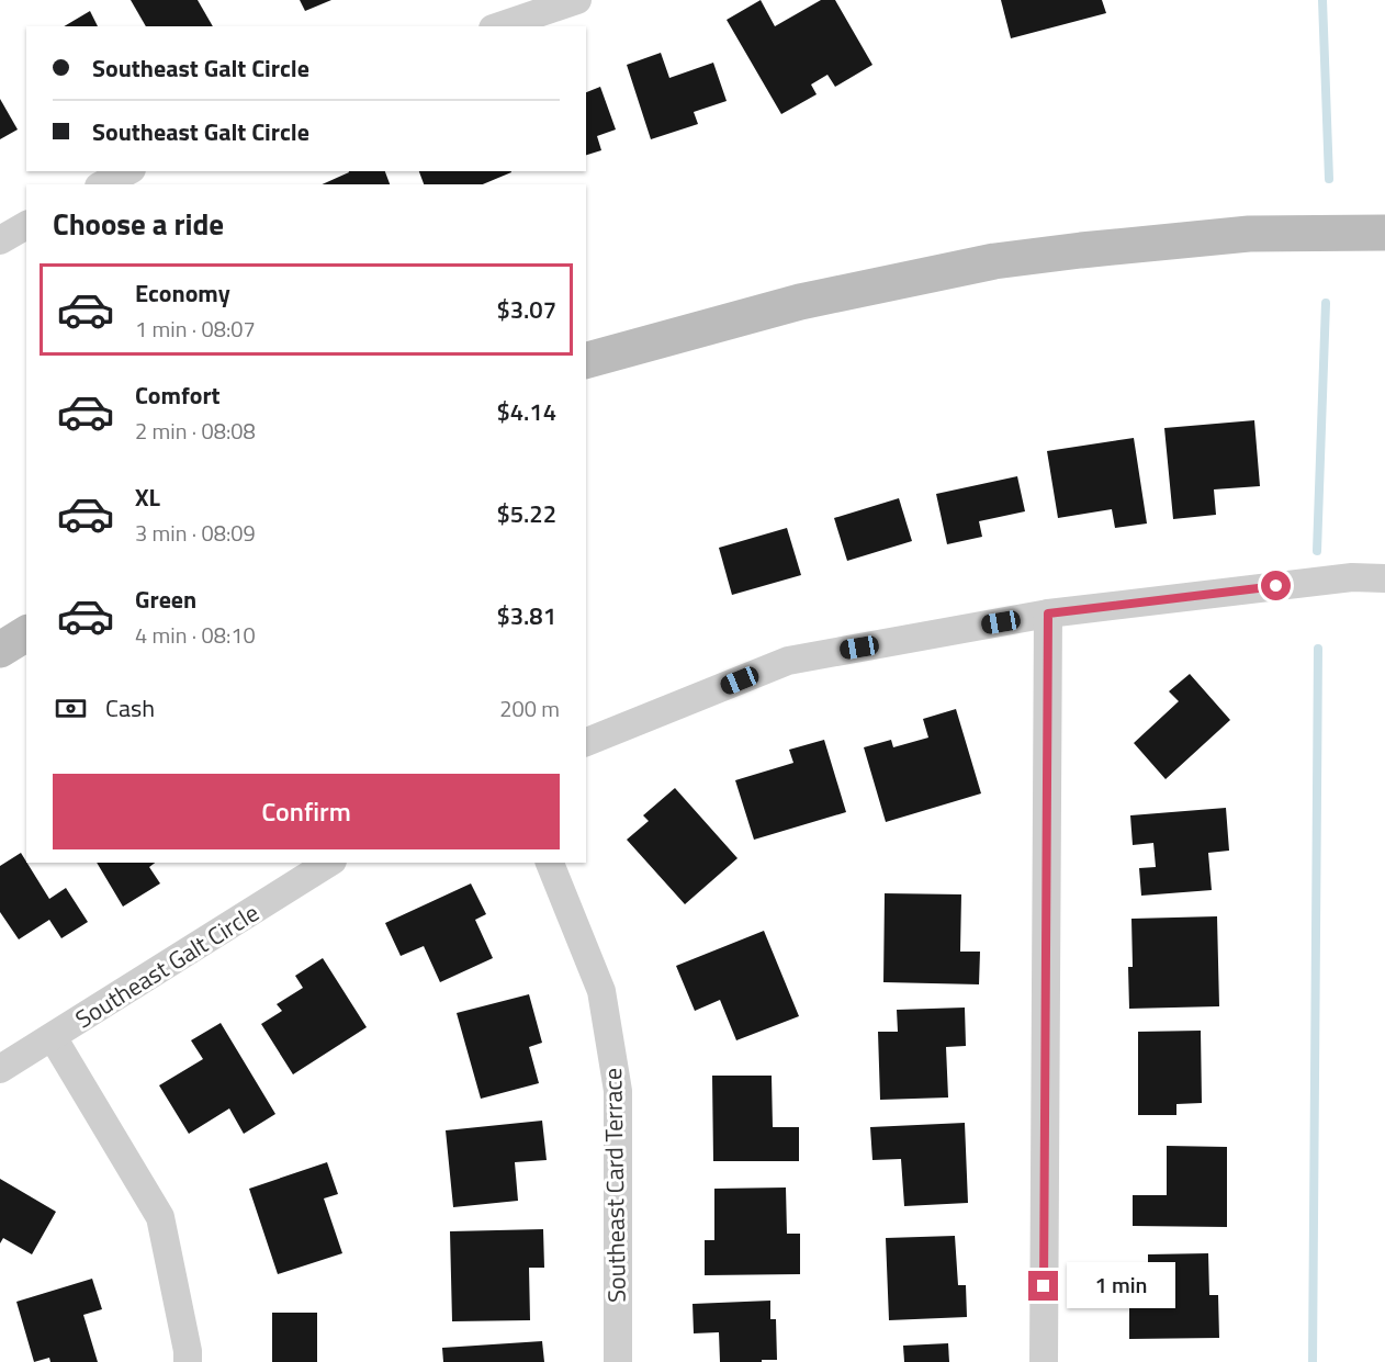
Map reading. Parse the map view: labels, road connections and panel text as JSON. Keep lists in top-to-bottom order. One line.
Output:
{"streets":{"street":["Southeast Galt Circle","Southeast Card Terrace"]},"page":{"banner":["Southeast Galt Circle","Southeast Galt Circle"],"heading":"Choose a ride","list":[{"name":"Economy","note":"1 min · 08:07","value":"$3.07"},{"name":"Comfort","note":"2 min · 08:08","value":"$4.14"},{"name":"XL","note":"3 min · 08:09","value":"$5.22"},{"name":"Green","note":"4 min · 08:10","value":"$3.81"}],"pay":["Cash","200 m"],"buttons":"Confirm","bubble":"1 min"}}
